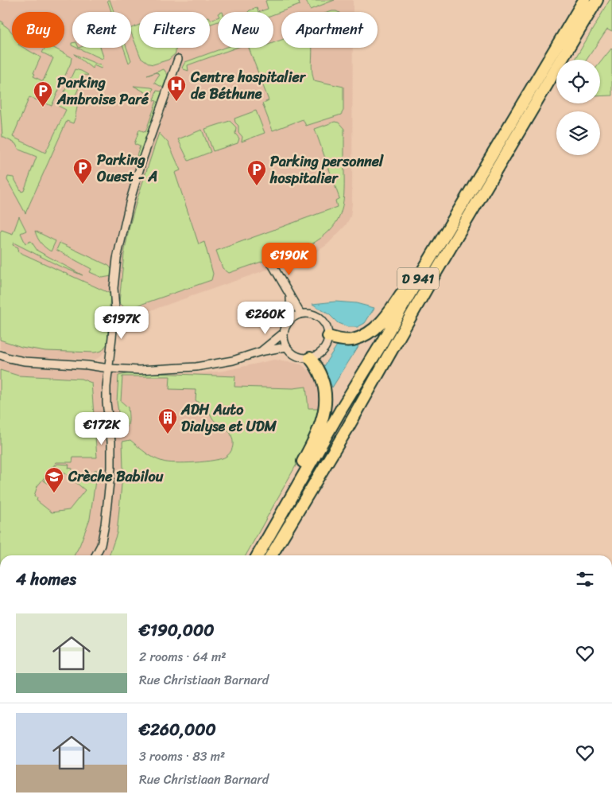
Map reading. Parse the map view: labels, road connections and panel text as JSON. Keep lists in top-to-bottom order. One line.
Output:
{"streets":{"highway":["D 941"]},"places":{"hospital":["Centre hospitalier de Béthune"],"parking":["Parking Ambroise Paré","Parking Ouest - A","Parking personnel hospitalier"],"building":["ADH Auto Dialyse et UDM"],"school or university":["Crèche Babilou"]},"page":{"chip":["Buy","Rent","Filters","New","Apartment"],"price":["€190K","€260K","€197K","€172K"],"heading":"4 homes","list":[{"name":"€190,000","note":"2 rooms · 64 m² · Rue Christiaan Barnard"},{"name":"€260,000","note":"3 rooms · 83 m² · Rue Christiaan Barnard"}]}}
